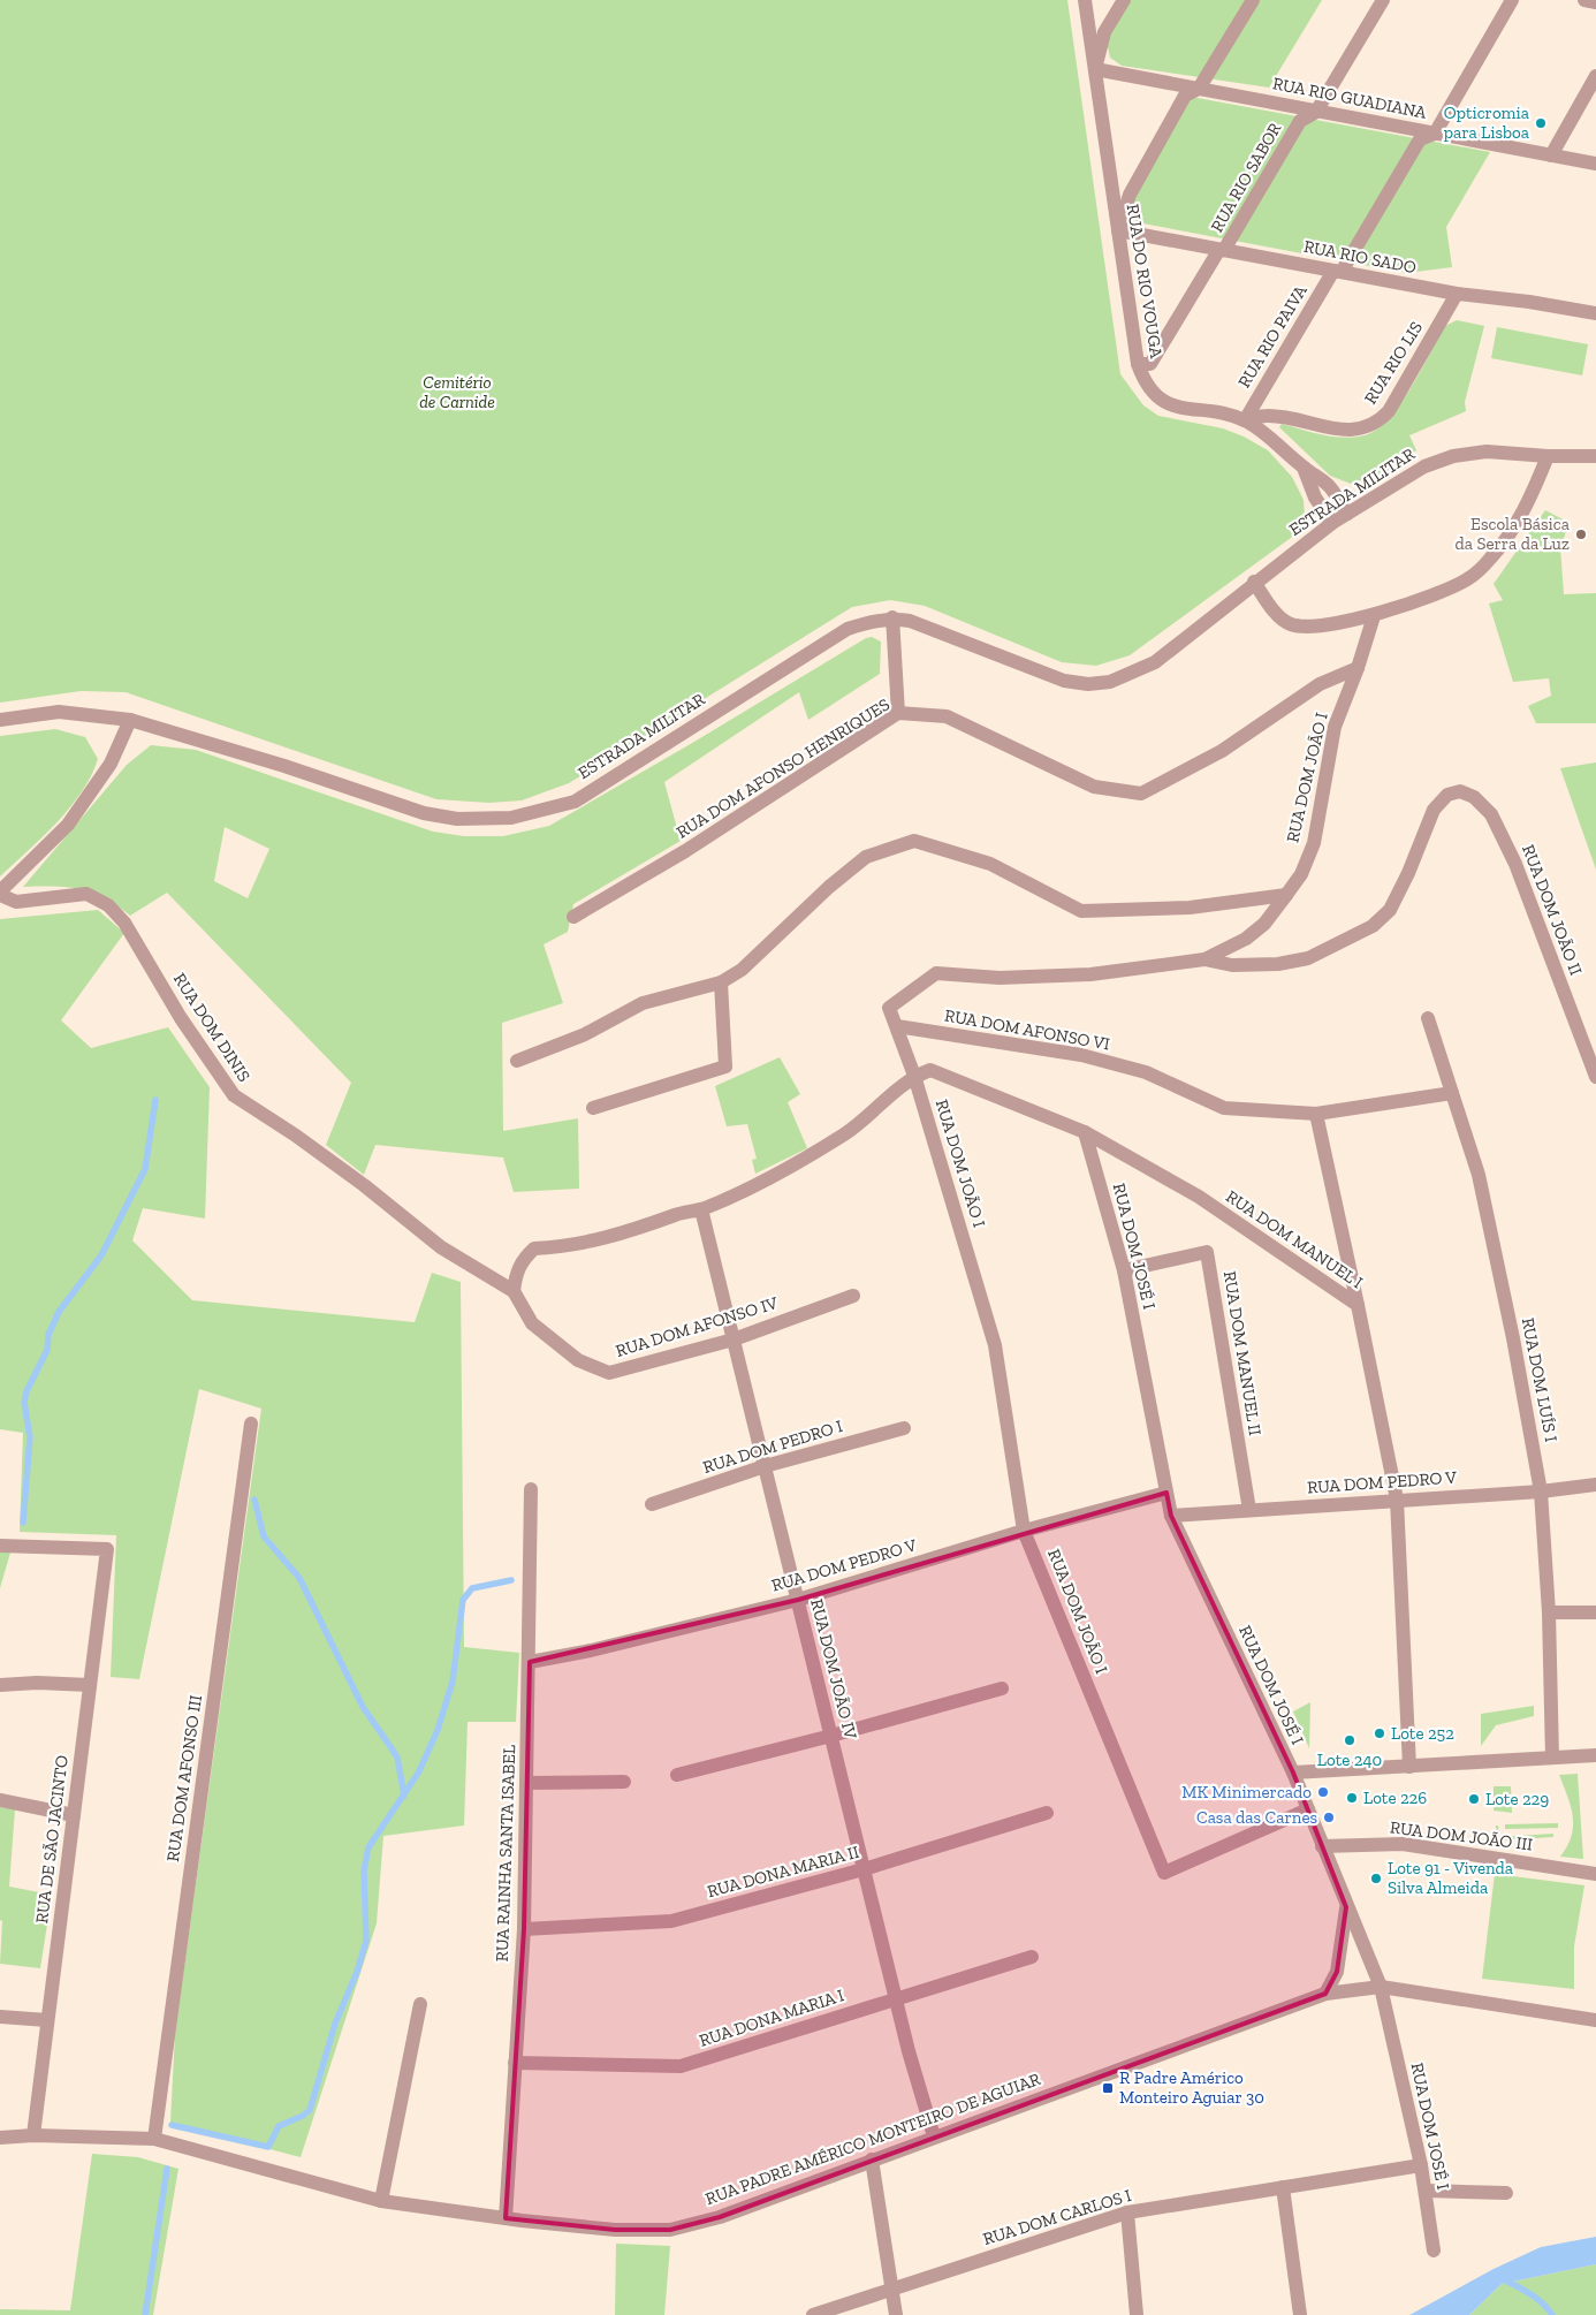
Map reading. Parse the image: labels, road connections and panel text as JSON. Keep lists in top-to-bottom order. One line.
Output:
{"streets":{"street":["RUA RIO GUADIANA","RUA RIO SABOR","RUA RIO SADO","RUA DO RIO VOUGA","RUA RIO PAIVA","RUA RIO LIS","ESTRADA MILITAR","RUA DOM AFONSO HENRIQUES","RUA DOM JOÃO I","RUA DOM JOÃO II","RUA DOM DINIS","RUA DOM AFONSO VI","RUA DOM MANUEL I","RUA DOM JOSÉ I","RUA DOM AFONSO IV","RUA DOM MANUEL II","RUA DOM LUÍS I","RUA DOM PEDRO I","RUA DOM PEDRO V","RUA DOM JOÃO IV","RUA DOM AFONSO III","RUA DOM JOÃO III","RUA DE SÃO JACINTO","RUA RAINHA SANTA ISABEL","RUA DONA MARIA II","RUA DONA MARIA I","RUA PADRE AMÉRICO MONTEIRO DE AGUIAR","RUA DOM CARLOS I"]},"crossings":[["RUA RIO GUADIANA","RUA RIO SABOR"],["RUA RIO GUADIANA","RUA DO RIO VOUGA"],["RUA RIO GUADIANA","RUA RIO PAIVA"],["RUA RIO SABOR","RUA RIO SADO"],["RUA RIO SABOR","RUA DO RIO VOUGA"],["RUA RIO SADO","RUA DO RIO VOUGA"],["RUA RIO SADO","RUA RIO PAIVA"],["RUA RIO SADO","RUA RIO LIS"],["RUA DO RIO VOUGA","RUA RIO PAIVA"],["RUA DO RIO VOUGA","RUA RIO LIS"],["RUA DO RIO VOUGA","ESTRADA MILITAR"],["RUA RIO PAIVA","RUA RIO LIS"],["RUA DOM AFONSO HENRIQUES","RUA DOM JOÃO I"],["RUA DOM JOÃO I","RUA DOM JOÃO II"],["RUA DOM JOÃO I","RUA DOM AFONSO VI"],["RUA DOM JOÃO I","RUA DOM MANUEL I"],["RUA DOM JOÃO I","RUA DOM JOSÉ I"],["RUA DOM JOÃO I","RUA DOM PEDRO V"],["RUA DOM DINIS","RUA DOM AFONSO IV"],["RUA DOM AFONSO VI","RUA DOM LUÍS I"],["RUA DOM MANUEL I","RUA DOM JOSÉ I"],["RUA DOM MANUEL I","RUA DOM PEDRO V"],["RUA DOM JOSÉ I","RUA DOM MANUEL II"],["RUA DOM JOSÉ I","RUA DOM PEDRO V"],["RUA DOM JOSÉ I","RUA DOM JOÃO III"],["RUA DOM JOSÉ I","RUA PADRE AMÉRICO MONTEIRO DE AGUIAR"],["RUA DOM JOSÉ I","RUA DOM CARLOS I"],["RUA DOM AFONSO IV","RUA DOM JOÃO IV"],["RUA DOM MANUEL II","RUA DOM PEDRO V"],["RUA DOM LUÍS I","RUA DOM PEDRO V"],["RUA DOM PEDRO I","RUA DOM JOÃO IV"],["RUA DOM PEDRO V","RUA DOM JOÃO IV"],["RUA DOM PEDRO V","RUA RAINHA SANTA ISABEL"],["RUA DOM JOÃO IV","RUA DONA MARIA II"],["RUA DOM JOÃO IV","RUA DONA MARIA I"],["RUA DOM JOÃO IV","RUA PADRE AMÉRICO MONTEIRO DE AGUIAR"],["RUA DOM AFONSO III","RUA PADRE AMÉRICO MONTEIRO DE AGUIAR"],["RUA DE SÃO JACINTO","RUA PADRE AMÉRICO MONTEIRO DE AGUIAR"],["RUA RAINHA SANTA ISABEL","RUA DONA MARIA II"],["RUA RAINHA SANTA ISABEL","RUA DONA MARIA I"],["RUA RAINHA SANTA ISABEL","RUA PADRE AMÉRICO MONTEIRO DE AGUIAR"]],"parks":["Cemitério de Carnide"],"places":{"other":["Opticromia para Lisboa","Escola Básica da Serra da Luz","Lote 252","Lote 240","MK Minimercado","Lote 226","Lote 229","Casa das Carnes","Lote 91 - Vivenda Silva Almeida"],"transit":["R Padre Américo Monteiro Aguiar 30"]}}
